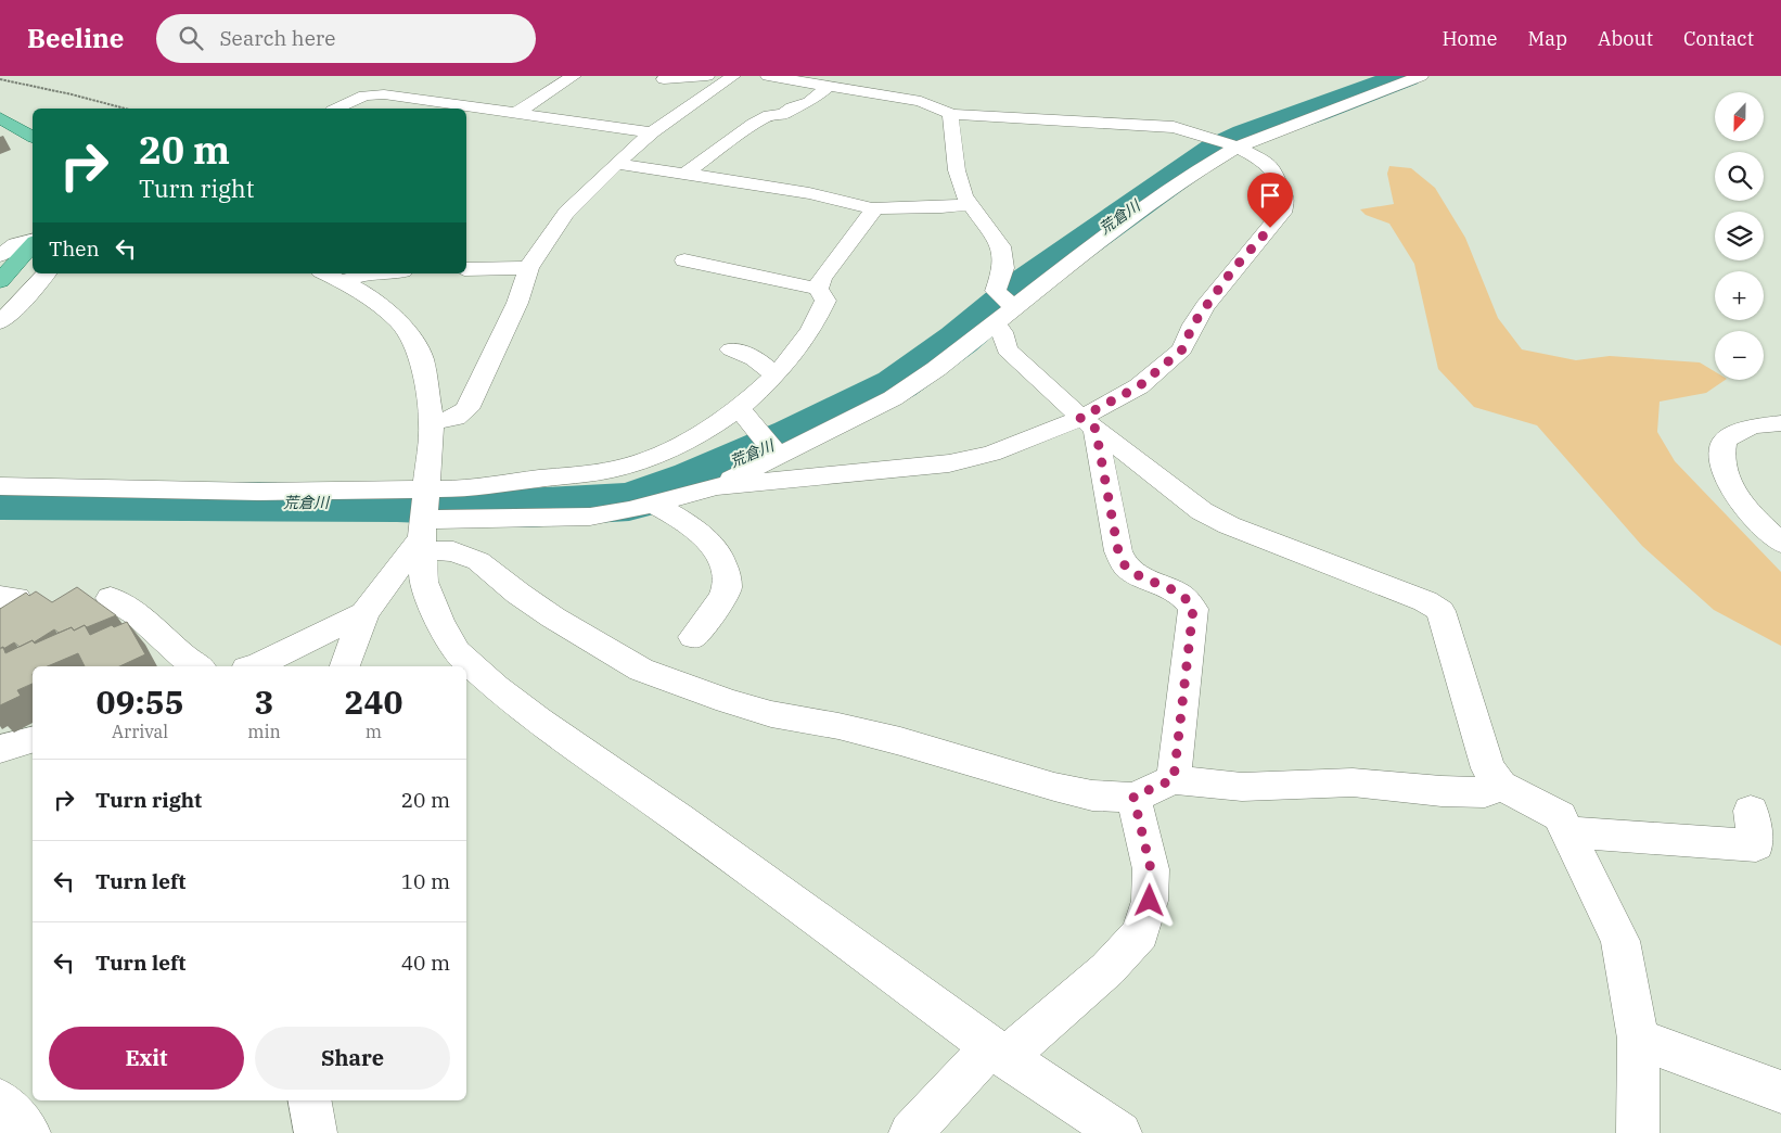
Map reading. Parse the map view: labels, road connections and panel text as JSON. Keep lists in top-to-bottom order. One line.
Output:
{"water":["荒倉川"],"north":"bottom","page":{"header":"Beeline","search":"Search here","nav":["Home","Map","About","Contact"],"map_buttons":["+","−"],"turn":["20 m","Turn right"],"then":"Then","eta":["09:55","Arrival","3","min","240","m"],"list":[{"name":"Turn right","value":"20 m"},{"name":"Turn left","value":"10 m"},{"name":"Turn left","value":"40 m"}],"buttons":["Exit","Share"]}}
